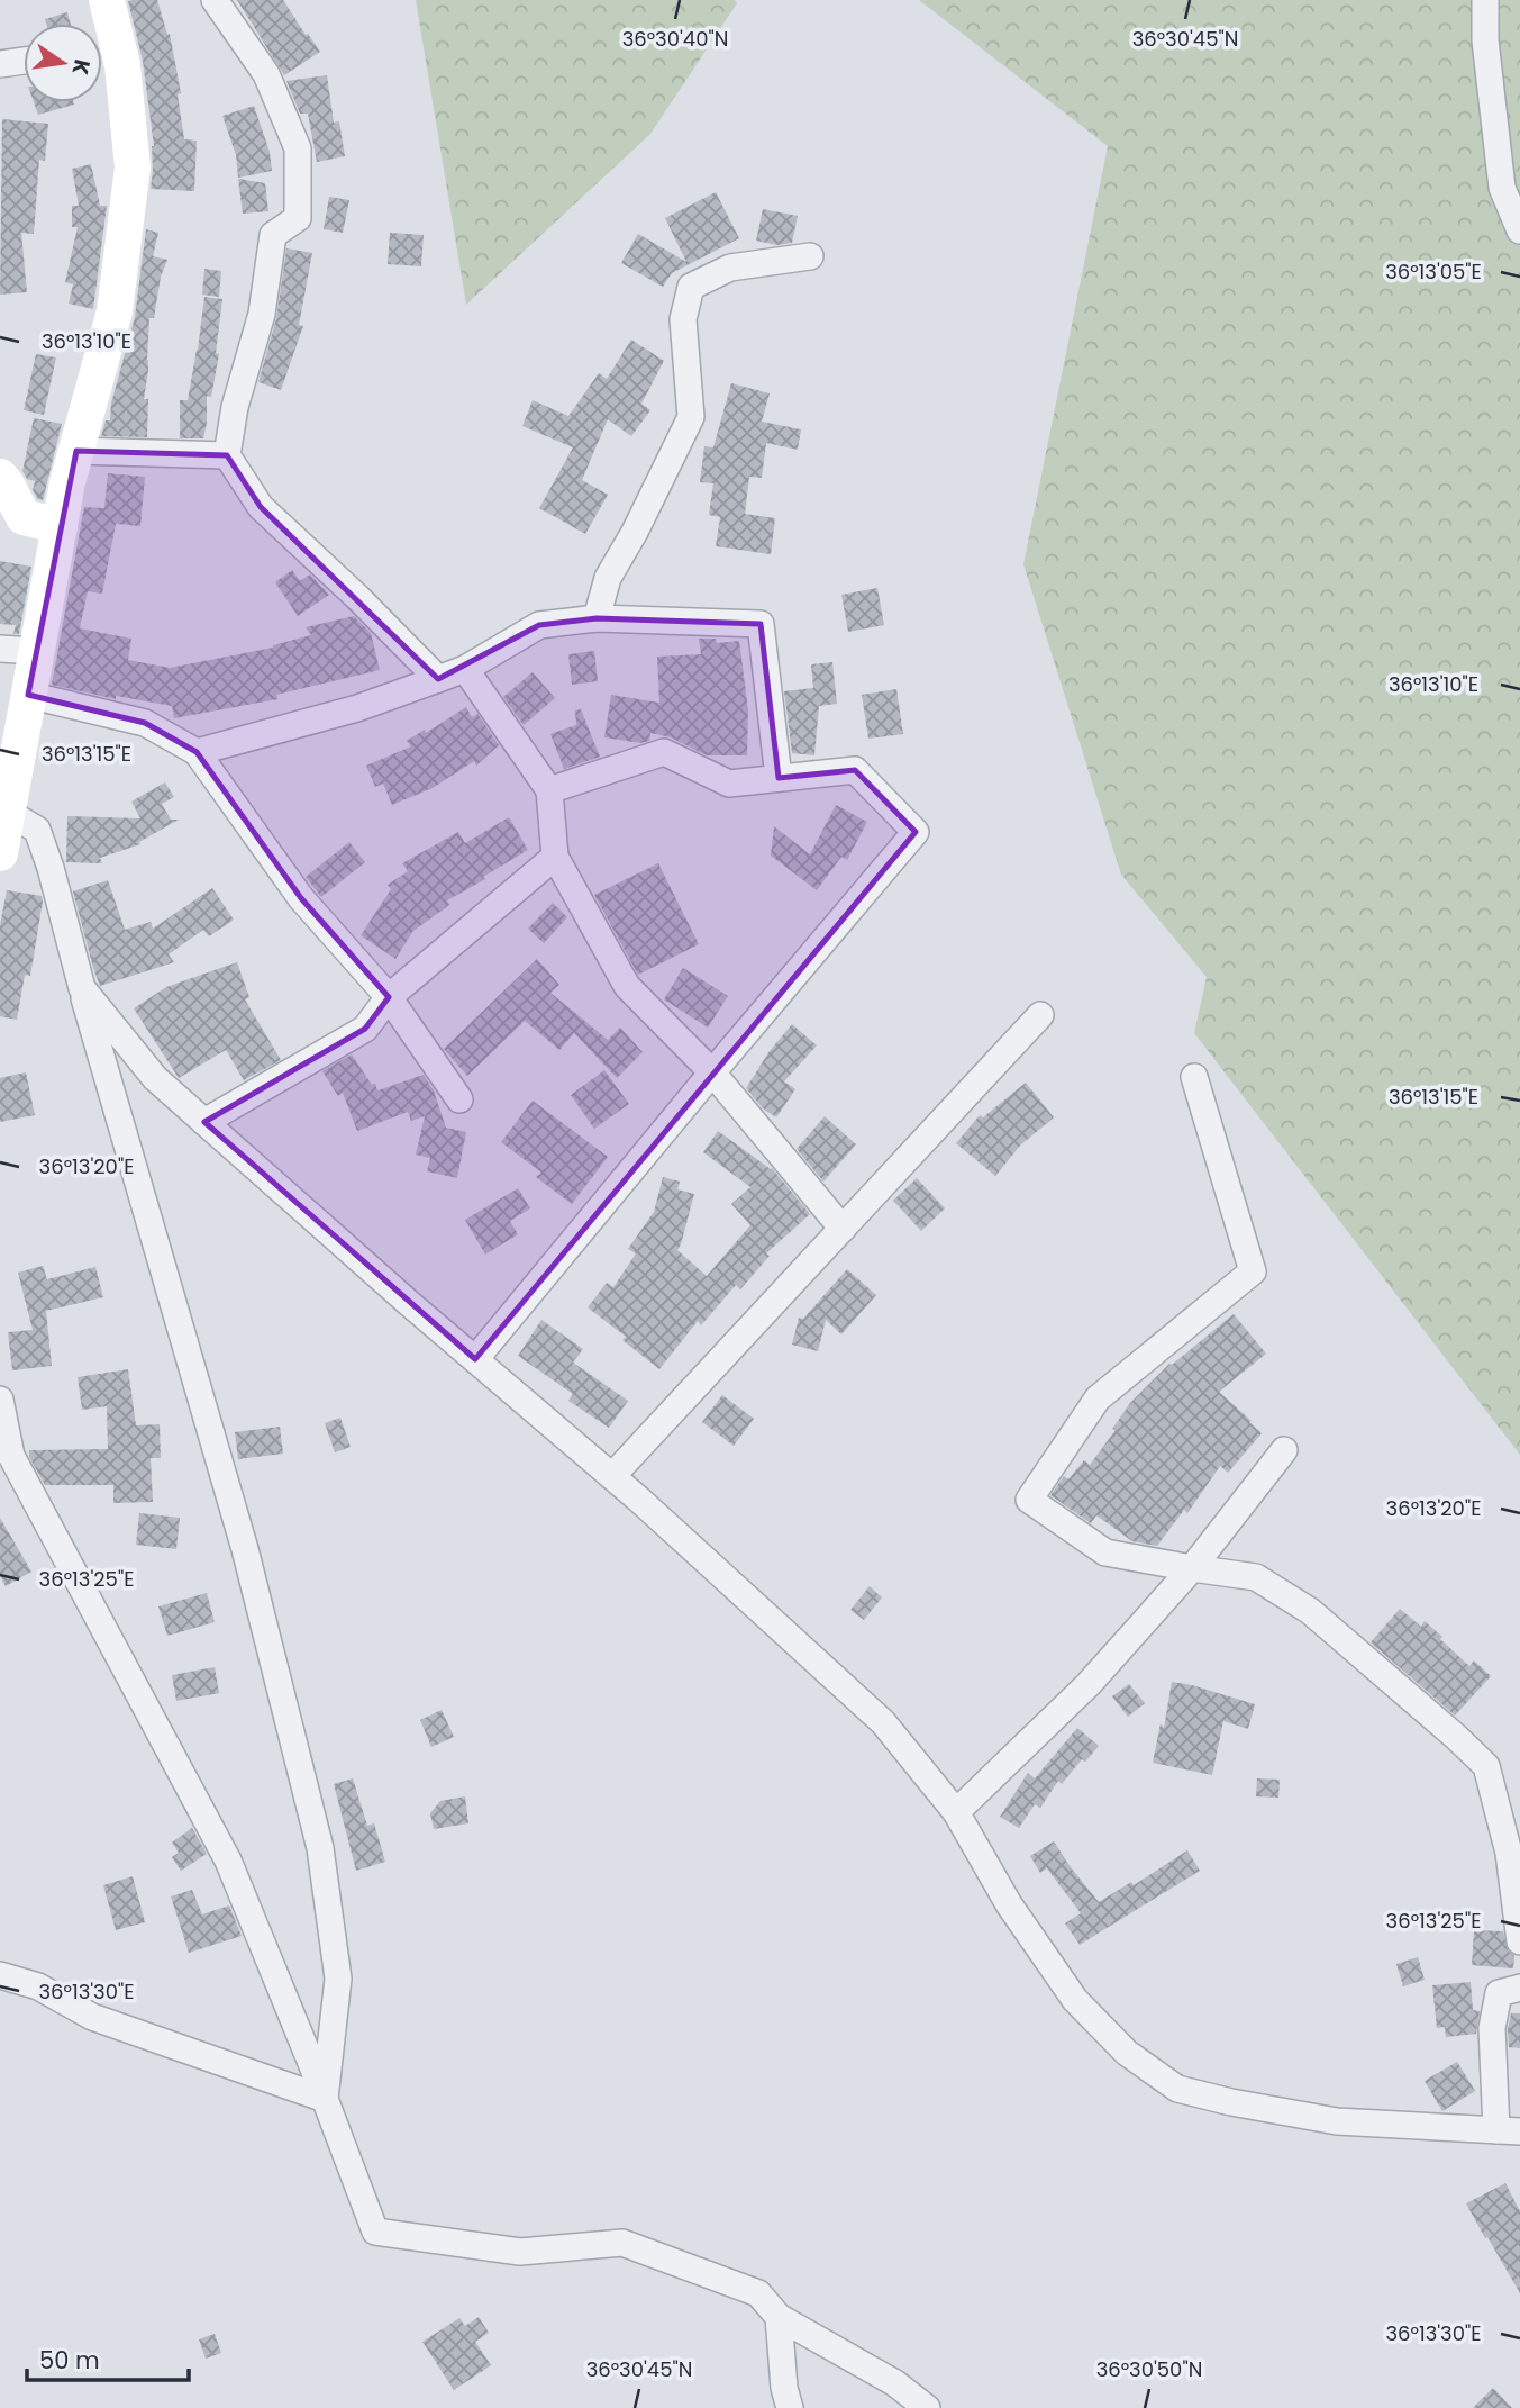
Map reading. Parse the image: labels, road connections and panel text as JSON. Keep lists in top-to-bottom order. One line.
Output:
{"scale_bar":"50 m","north":"right","coordinates":["36°30'40\"N","36°30'45\"N","36°13'05\"E","36°13'10\"E","36°13'15\"E","36°13'20\"E","36°13'25\"E","36°13'30\"E","36°30'50\"N"]}
